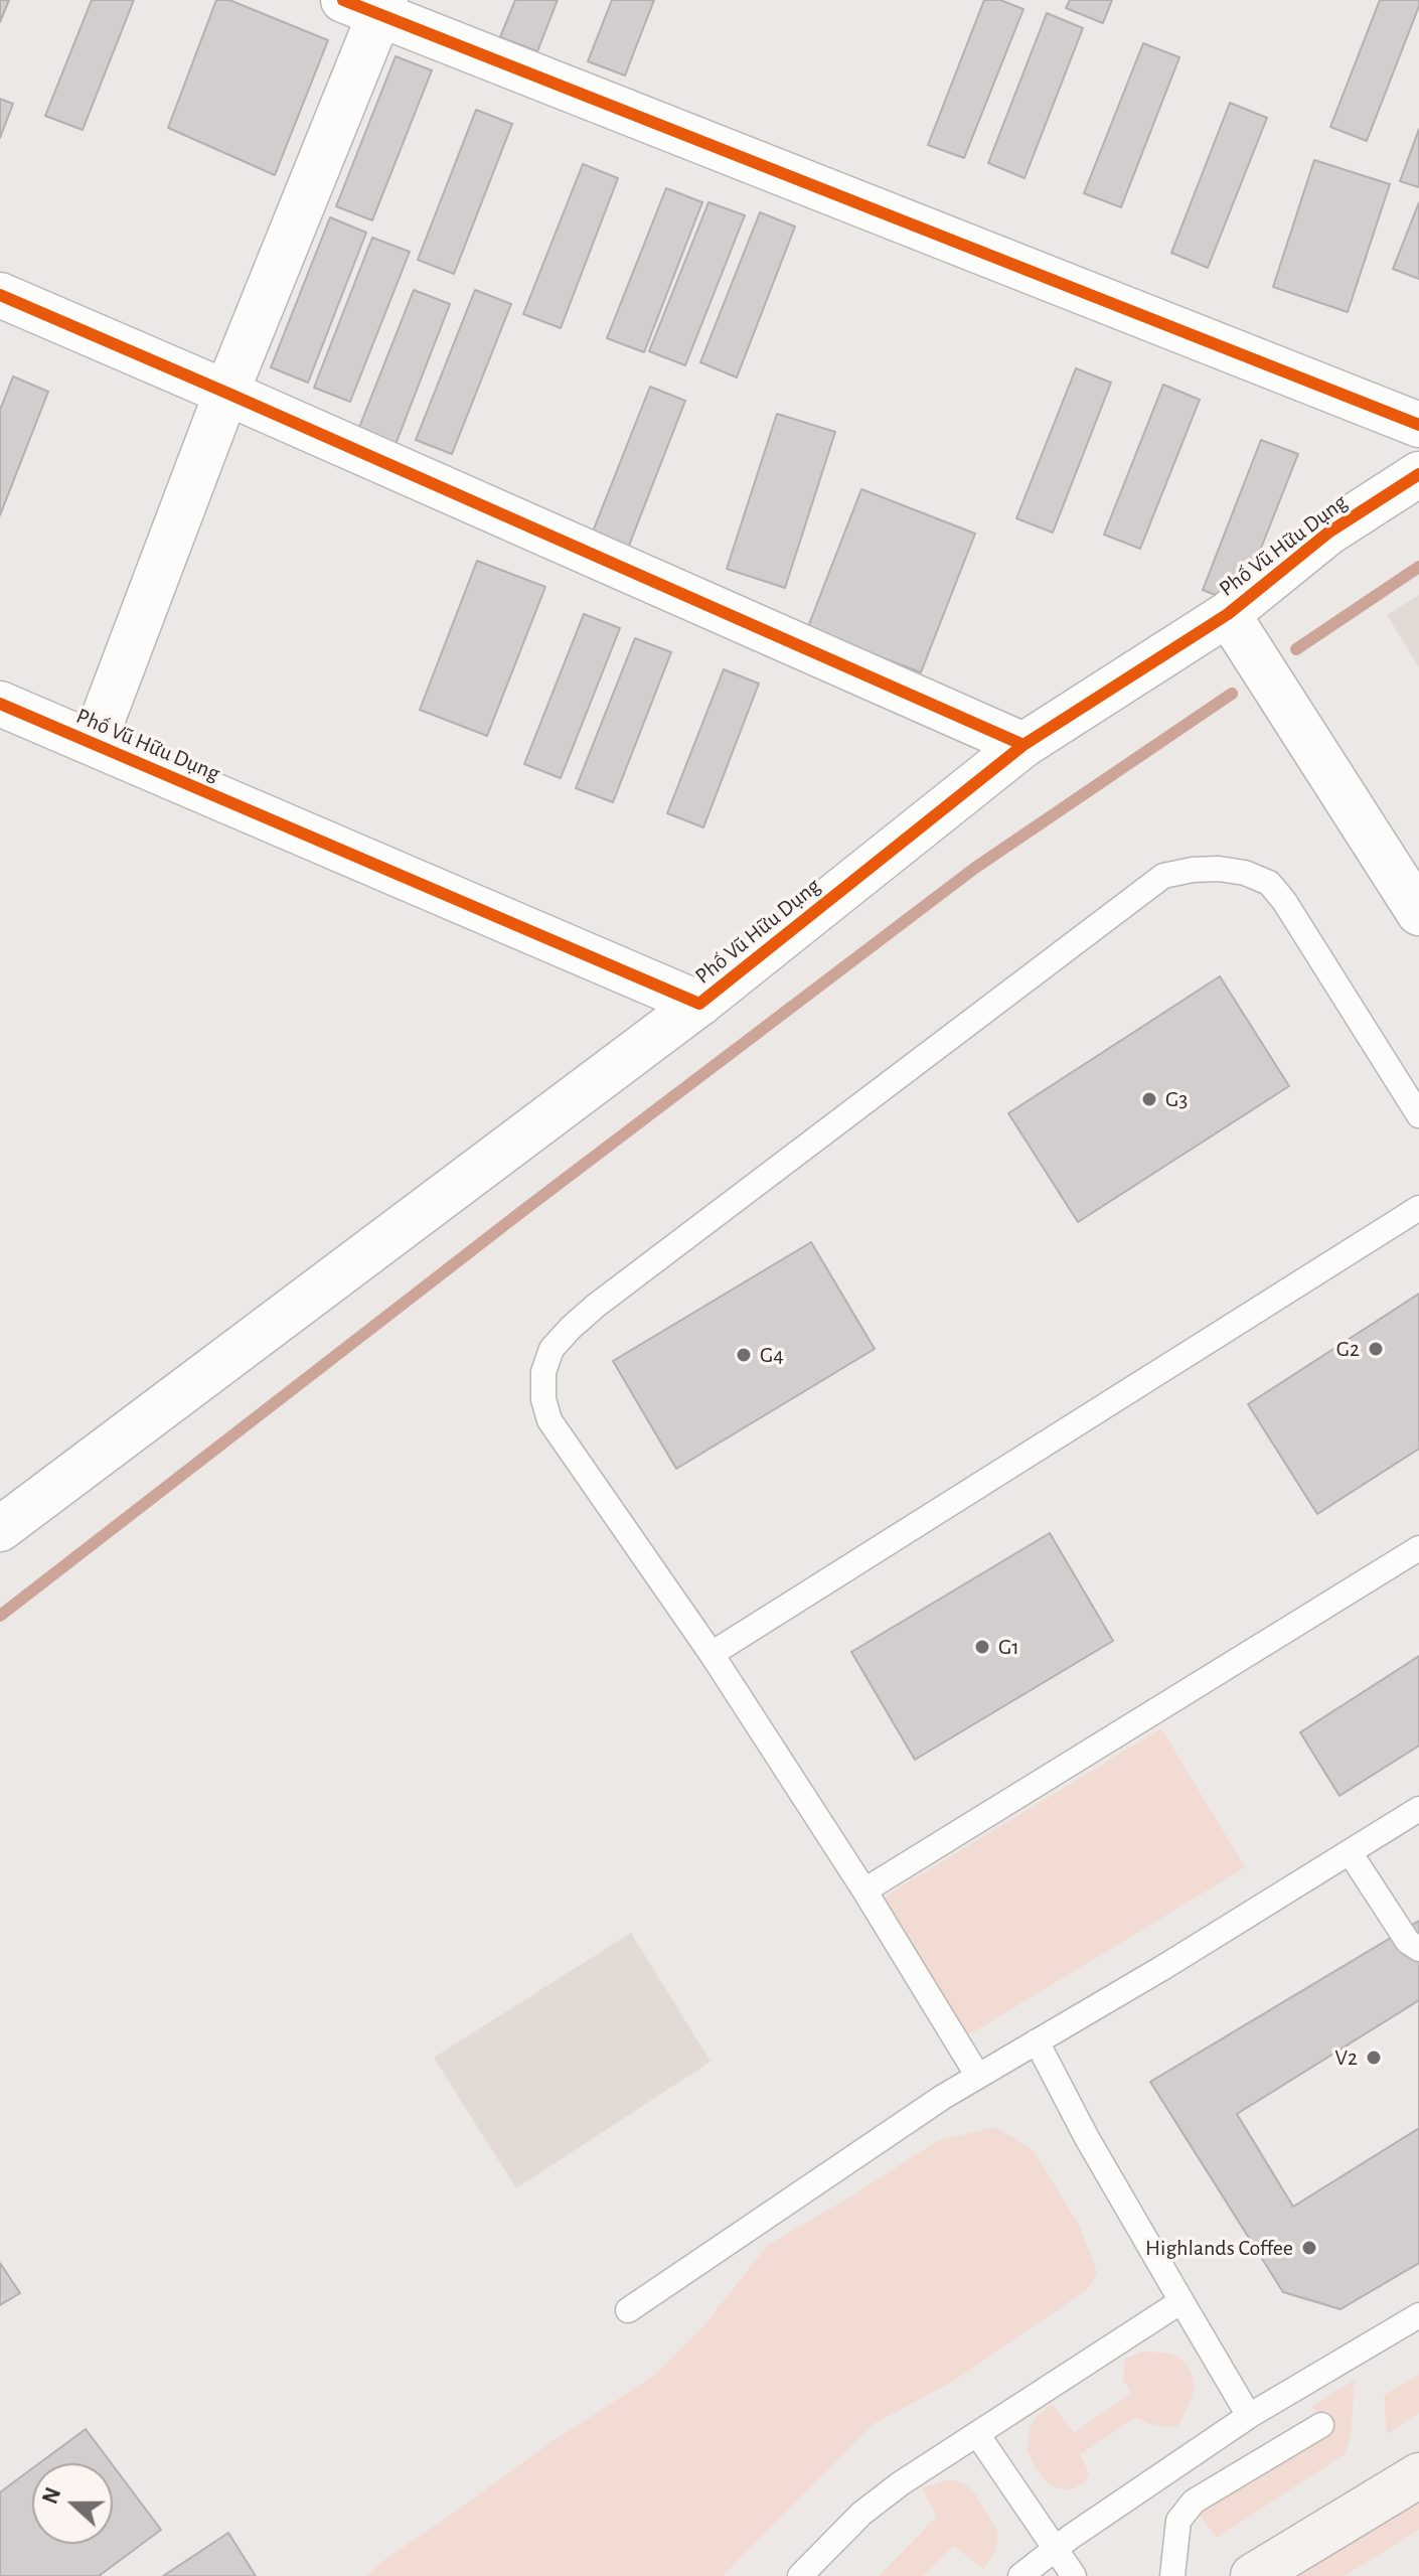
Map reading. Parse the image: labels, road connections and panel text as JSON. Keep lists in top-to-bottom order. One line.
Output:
{"streets":{"street":["Phố Vũ Hữu Dụng"]},"places":["G3","G2","G4","G1","V2","Highlands Coffee"],"north":"left"}
